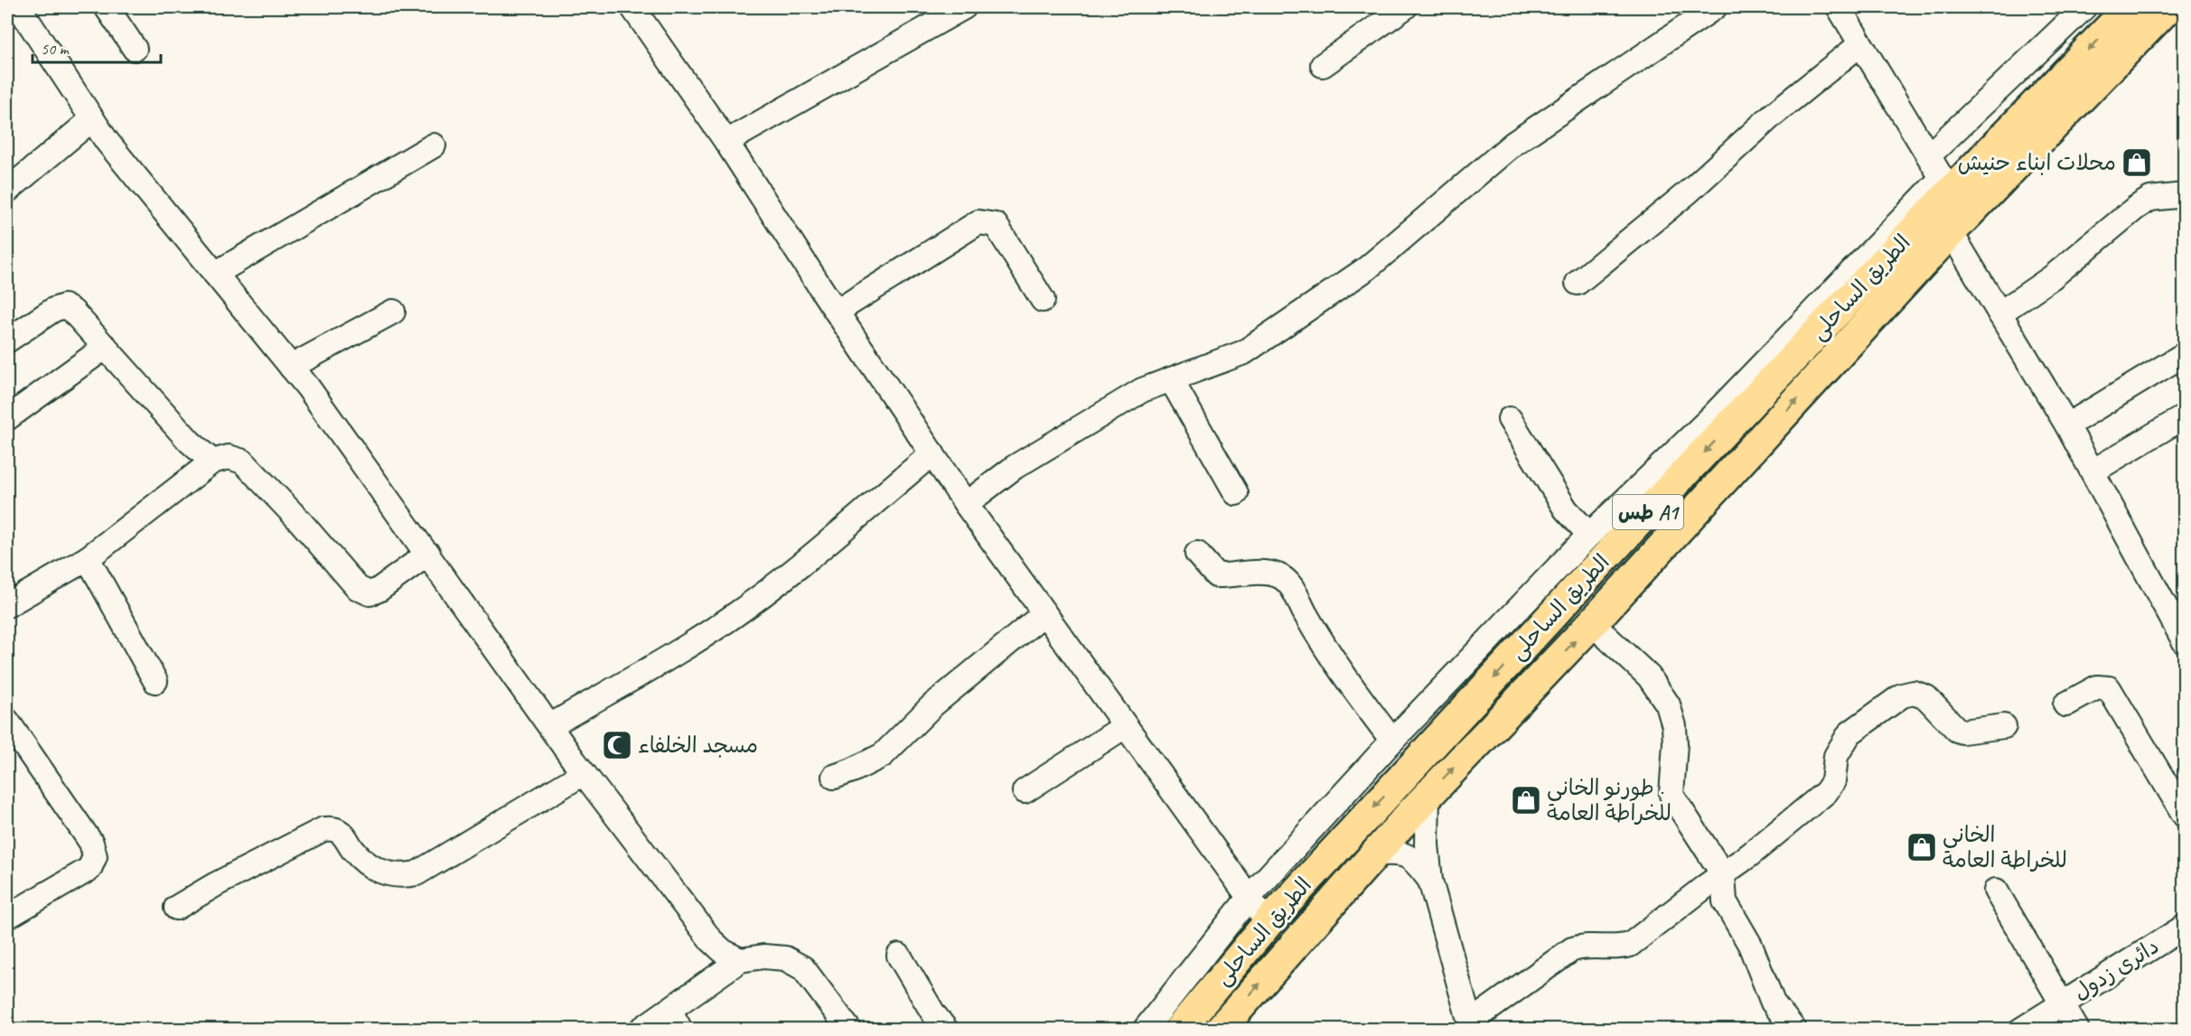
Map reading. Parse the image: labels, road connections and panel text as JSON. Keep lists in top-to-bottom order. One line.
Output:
{"streets":{"highway":["الطريق الساحلى","طس A1"],"street":["دائرى زدول"]},"places":{"shop":["محلات ابناء حنيش","طورنو الخاني . للخراطة العامة","الخاني للخراطة العامة"],"mosque":["مسجد الخلفاء"]},"scale_bar":"50 m"}
